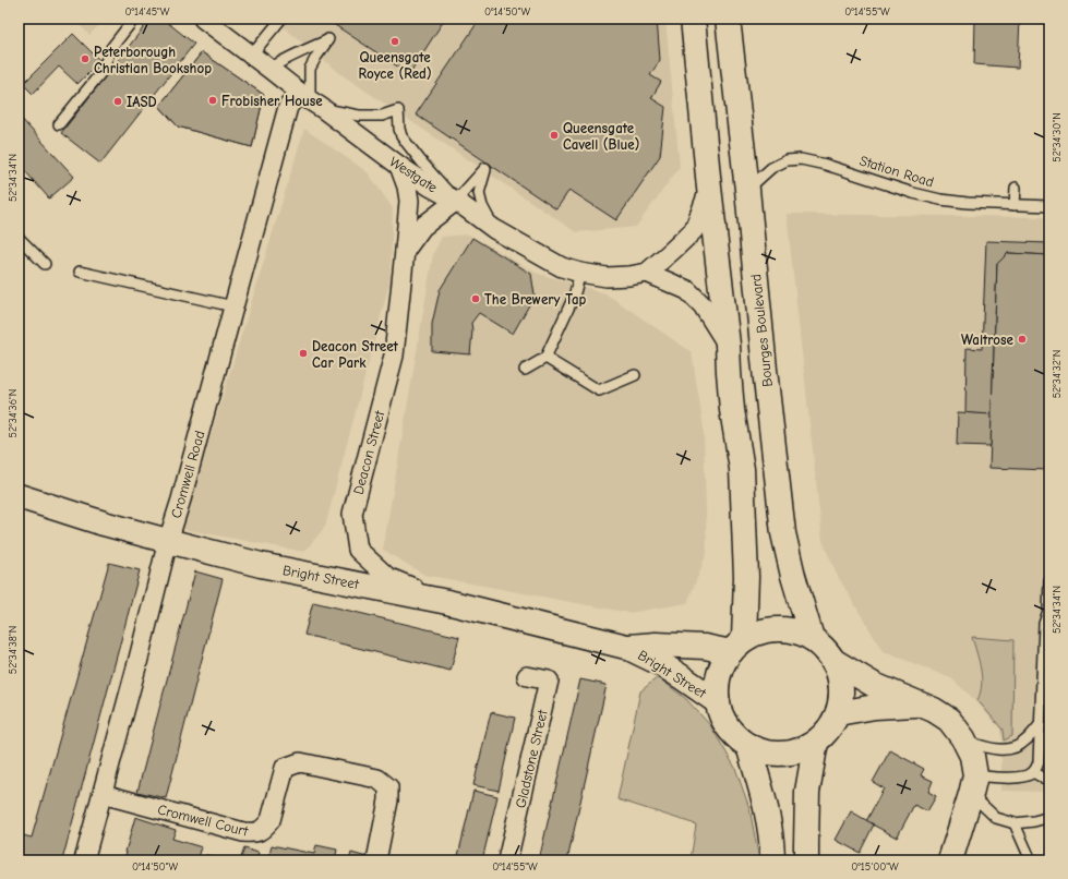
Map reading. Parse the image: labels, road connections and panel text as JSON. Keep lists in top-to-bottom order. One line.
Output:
{"streets":{"main road":["Bourges Boulevard","Bright Street"],"street":["Westgate","Deacon Street","Cromwell Road","Gladstone Street","Cromwell Court"],"lane":["Station Road"]},"crossings":[["Station Road","Bourges Boulevard"],["Westgate","Deacon Street"],["Westgate","Cromwell Road"],["Bourges Boulevard","Bright Street"],["Deacon Street","Bright Street"],["Cromwell Road","Bright Street"],["Cromwell Road","Cromwell Court"]],"places":["Queensgate Royce (Red)","Peterborough Christian Bookshop","Frobisher House","IASD","Queensgate Cavell (Blue)","The Brewery Tap","Waitrose","Deacon Street Car Park"],"coordinates":["0°14'45\"W","0°14'50\"W","0°14'55\"W","52°34'30\"N","52°34'34\"N","52°34'32\"N","52°34'36\"N","52°34'38\"N","0°15'00\"W"]}
